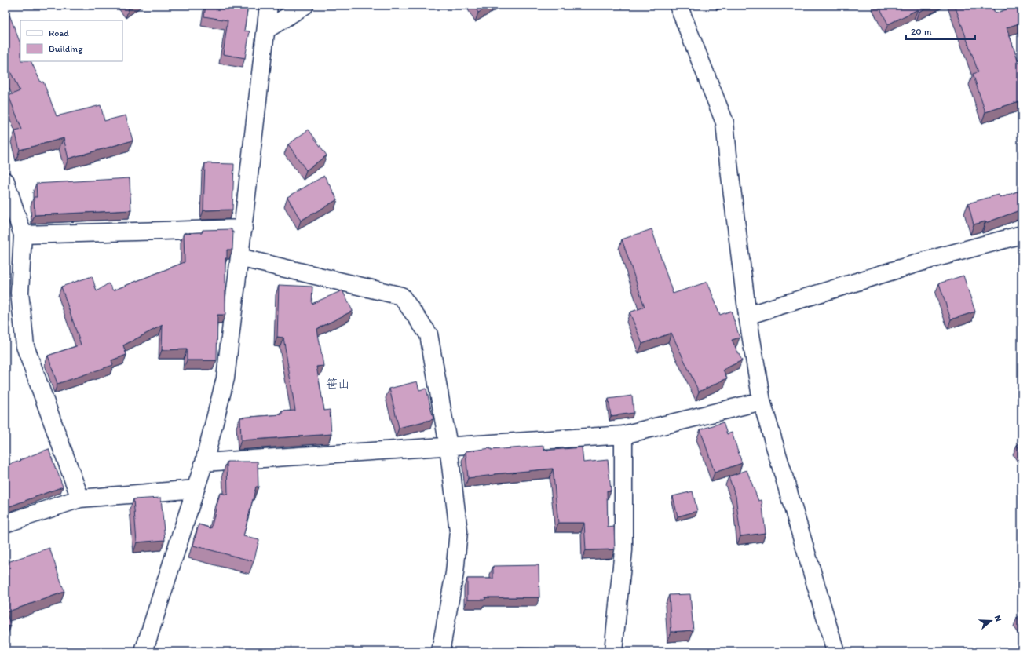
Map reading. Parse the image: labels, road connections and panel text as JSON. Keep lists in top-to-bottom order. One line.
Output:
{"districts":["笹山"],"legend":["Road","Building"],"scale_bar":"20 m","north":"right"}
